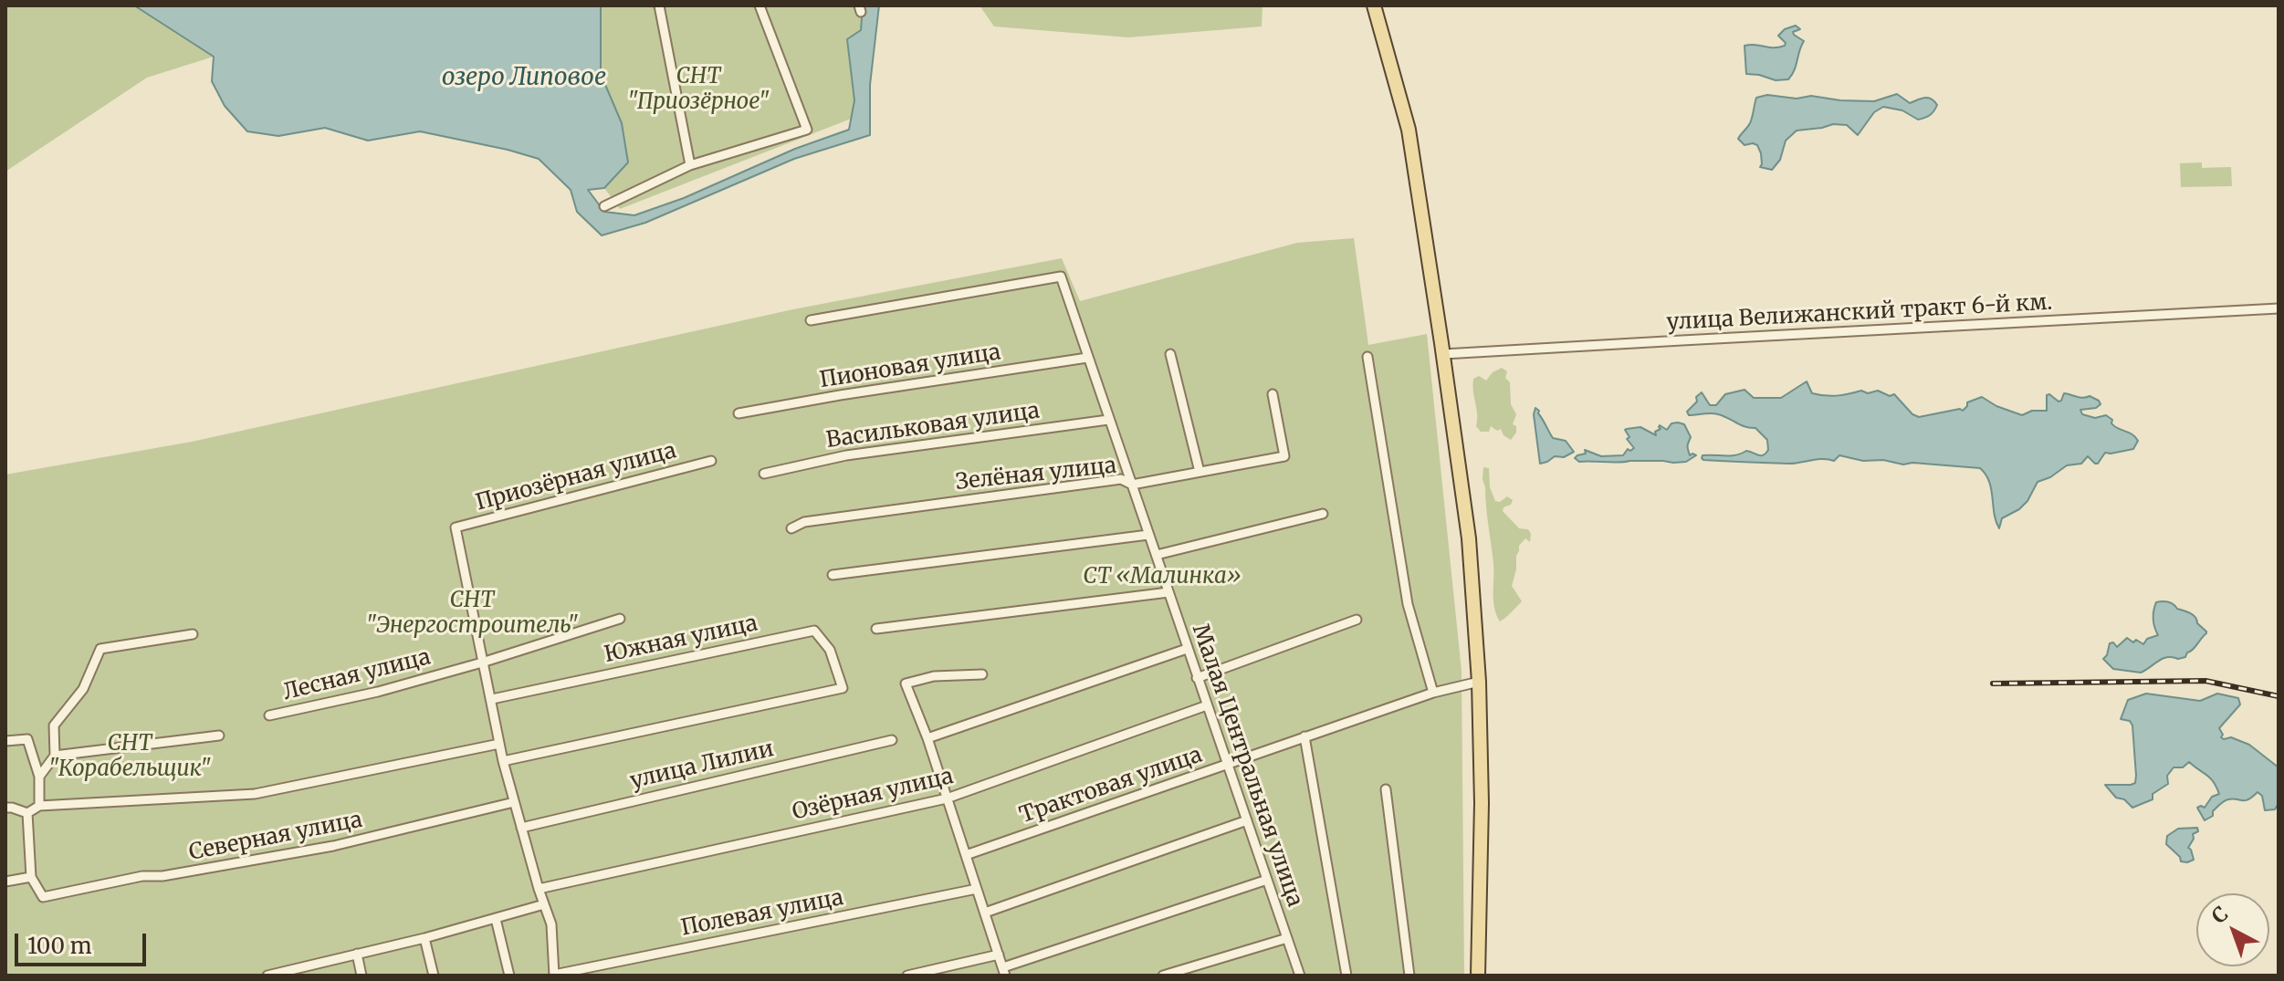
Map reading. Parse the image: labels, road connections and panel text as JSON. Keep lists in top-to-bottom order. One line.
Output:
{"streets":{"street":["улица Велижанский тракт 6-й км.","Пионовая улица","Васильковая улица","Зелёная улица","Приозёрная улица","Южная улица","Лесная улица","улица Лилии","Малая Центральная улица","Трактовая улица","Озёрная улица","Северная улица","Полевая улица"]},"crossings":[["Пионовая улица","Малая Центральная улица"],["Васильковая улица","Малая Центральная улица"],["Зелёная улица","Малая Центральная улица"],["Приозёрная улица","Лесная улица"],["Малая Центральная улица","Трактовая улица"],["Малая Центральная улица","Озёрная улица"]],"water":["озеро Липовое"],"parks":["СНТ \"Приозёрное\"","CТ «Малинка»","СНТ \"Энергостроитель\"","СНТ \"Корабельщик\""],"scale_bar":"100 m","north":"top left"}
